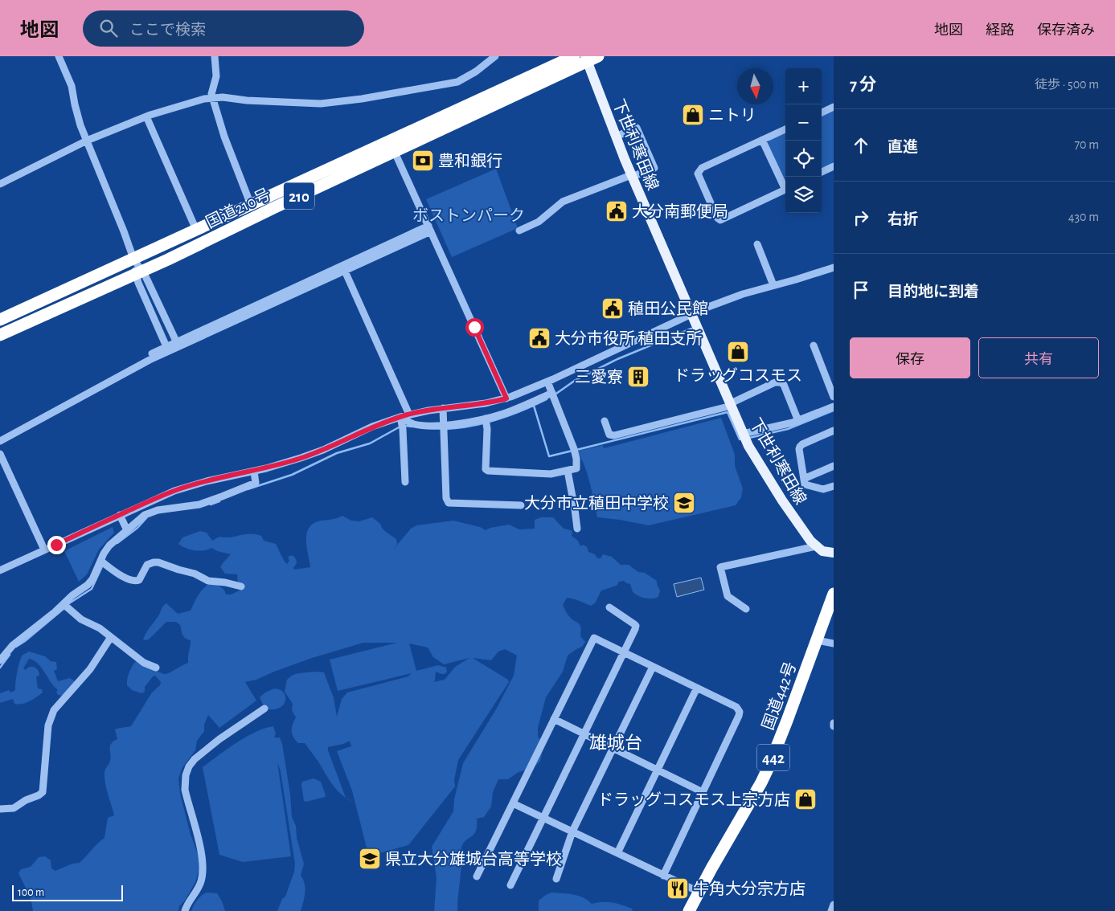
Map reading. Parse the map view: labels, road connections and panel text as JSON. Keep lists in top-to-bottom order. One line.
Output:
{"streets":{"highway":["210","国道210号","国道442号","442"],"main road":["下世利寒田線"]},"crossings":[["下世利寒田線","国道210号"]],"districts":["雄城台"],"parks":["ボストンパーク"],"places":{"shop":["ニトリ","ドラッグコスモス","ドラッグコスモス上宗方店"],"bank":["豊和銀行"],"public building":["大分南郵便局","稙田公民館","大分市役所 稙田支所"],"building":["三愛寮"],"school or university":["大分市立稙田中学校","県立大分雄城台高等学校"],"restaurant":["牛角大分宗方店"]},"scale_bar":"100 m","north":"bottom","page":{"header":"地図","search":"ここで検索","nav":["地図","経路","保存済み"],"heading":["7 分","徒歩 · 500 m"],"map_buttons":["+","−"],"list":[["直進","70 m"],["右折","430 m"],"目的地に到着"],"buttons":["保存","共有"],"scale":"100 m"}}
